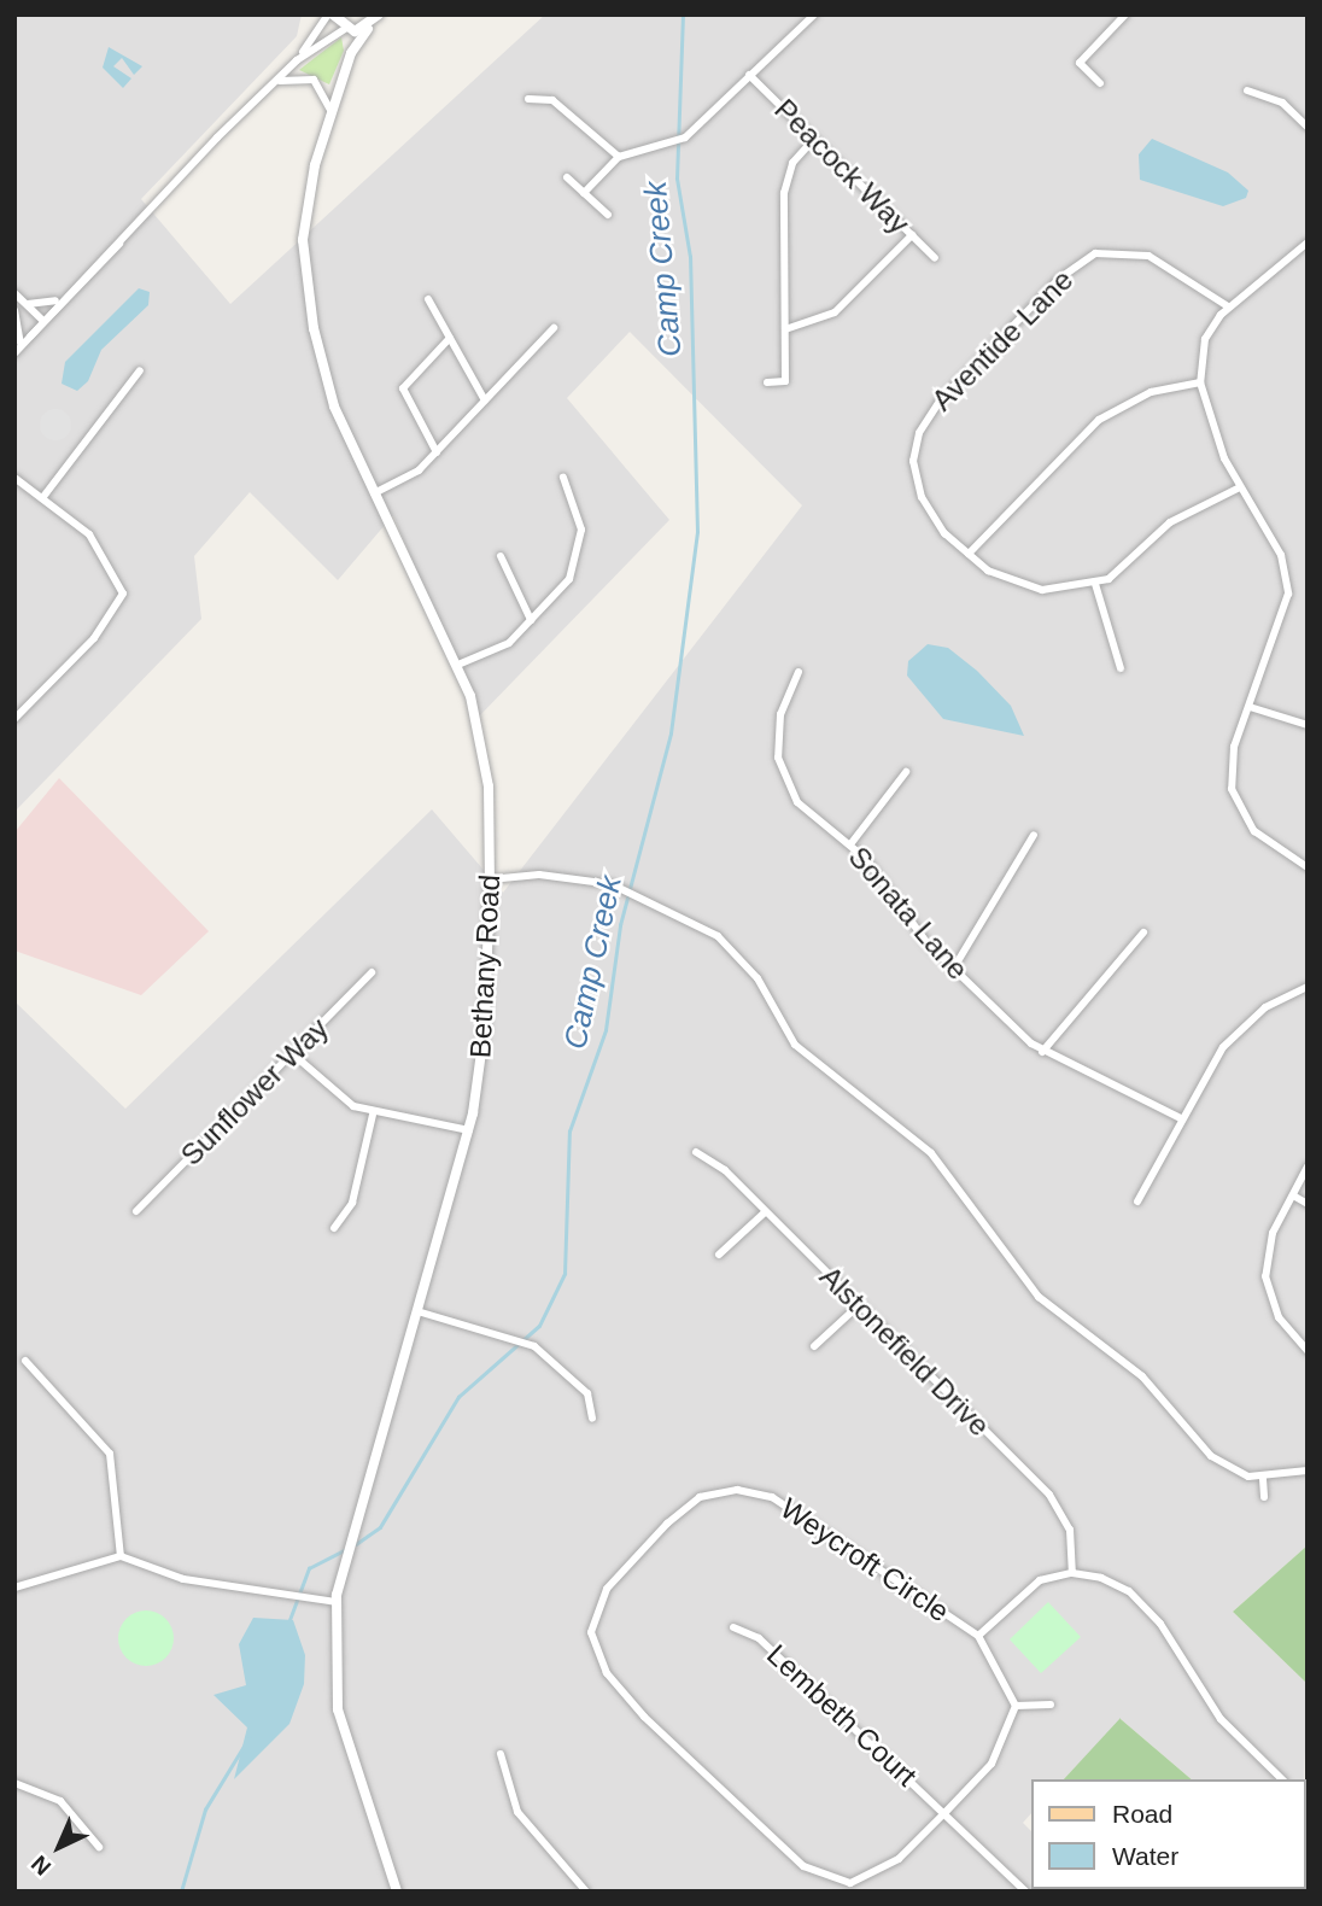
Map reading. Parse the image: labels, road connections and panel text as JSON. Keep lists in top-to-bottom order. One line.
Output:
{"streets":{"street":["Peacock Way","Aventide Lane","Sonata Lane","Bethany Road","Sunflower Way","Alstonefield Drive","Weycroft Circle","Lembeth Court"]},"crossings":[["Weycroft Circle","Lembeth Court"]],"water":["Camp Creek"],"legend":["Road","Water"],"north":"bottom left"}
